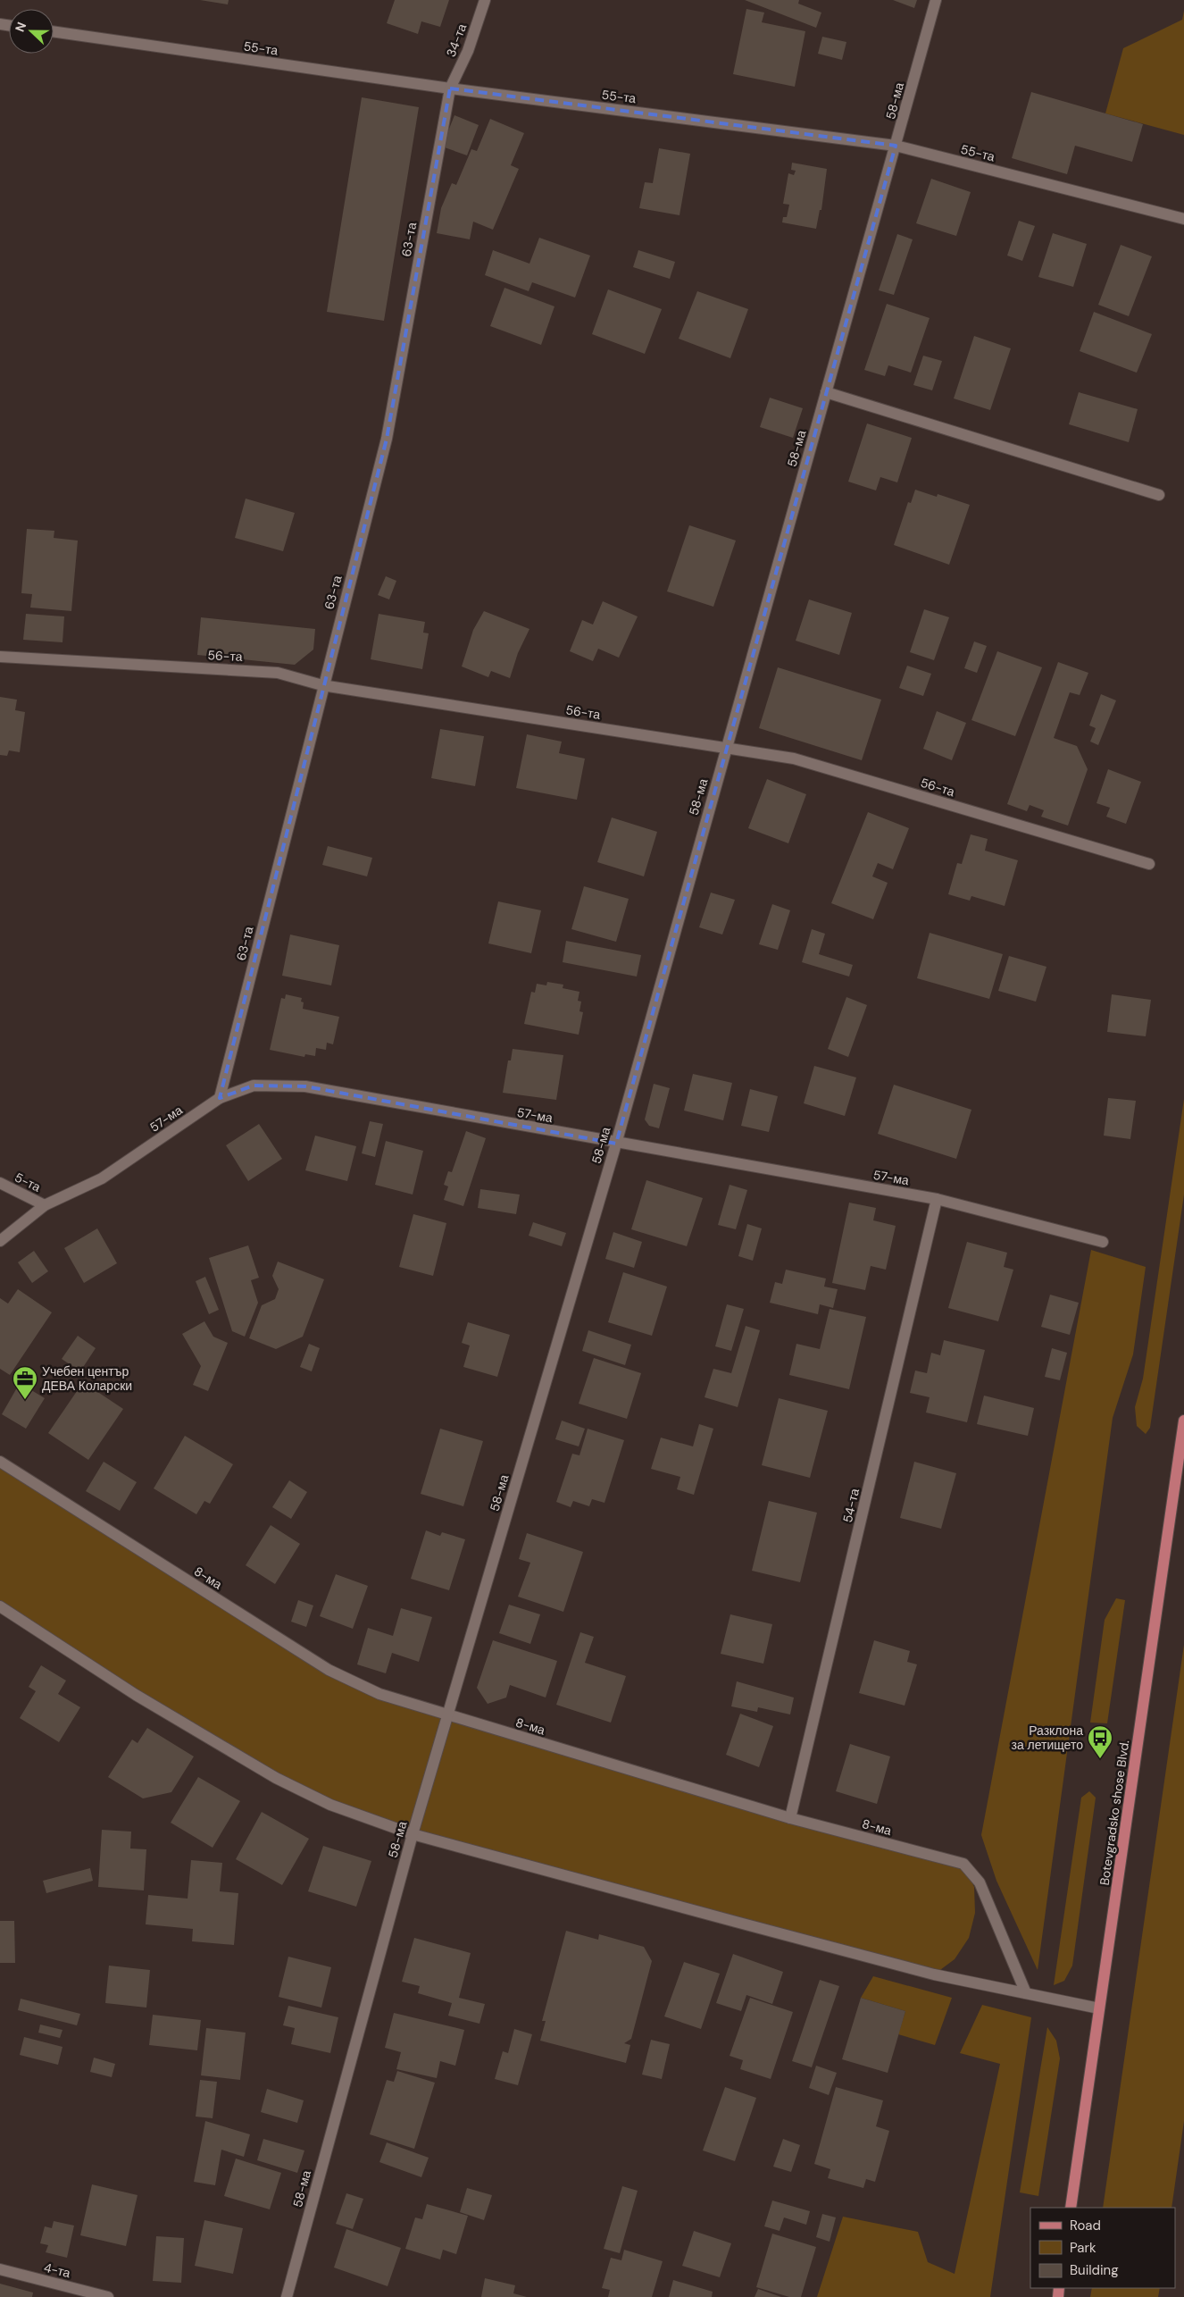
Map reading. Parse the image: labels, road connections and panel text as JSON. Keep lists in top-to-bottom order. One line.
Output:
{"streets":{"main road":["Botevgradsko shose Blvd."],"street":["34-та","55-та","58-ма","63-та","56-та","57-ма","5-та","54-та","8-ма","4-та"]},"crossings":[["34-та","55-та"],["34-та","63-та"],["55-та","58-ма"],["55-та","63-та"],["58-ма","56-та"],["58-ма","57-ма"],["58-ма","8-ма"],["63-та","56-та"],["63-та","57-ма"],["57-ма","5-та"],["57-ма","54-та"],["54-та","8-ма"]],"places":{"office":["Учебен център ДЕВА Коларски"],"bus stop":["Разклона за летището"]},"legend":["Road","Park","Building"],"north":"left"}
